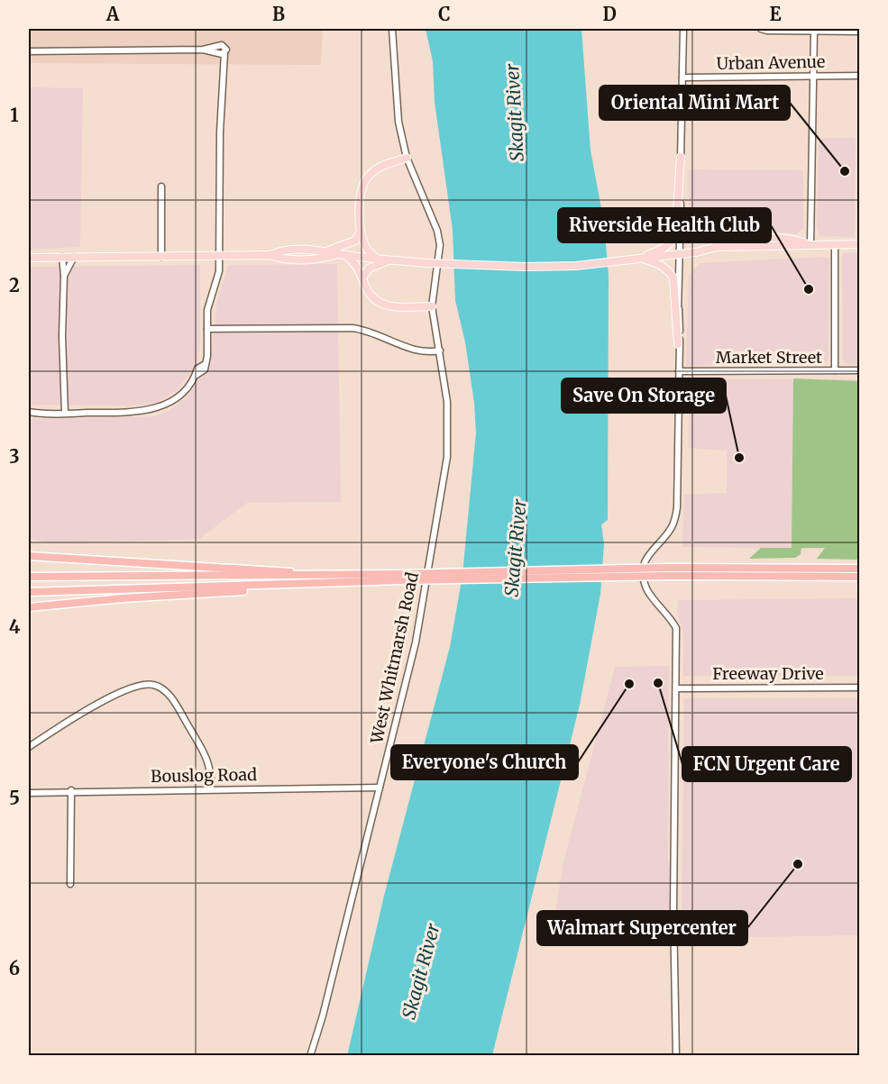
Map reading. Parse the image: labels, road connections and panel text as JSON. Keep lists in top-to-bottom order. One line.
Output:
{"streets":{"street":["Urban Avenue","Market Street","West Whitmarsh Road","Freeway Drive","Bouslog Road"]},"crossings":[["West Whitmarsh Road","Bouslog Road"]],"water":["Skagit River"],"places":["Oriental Mini Mart","Riverside Health Club","Save On Storage","FCN Urgent Care","Everyone's Church","Walmart Supercenter"],"grid":{"columns":["A","B","C","D","E"],"rows":["1","2","3","4","5","6"]}}
